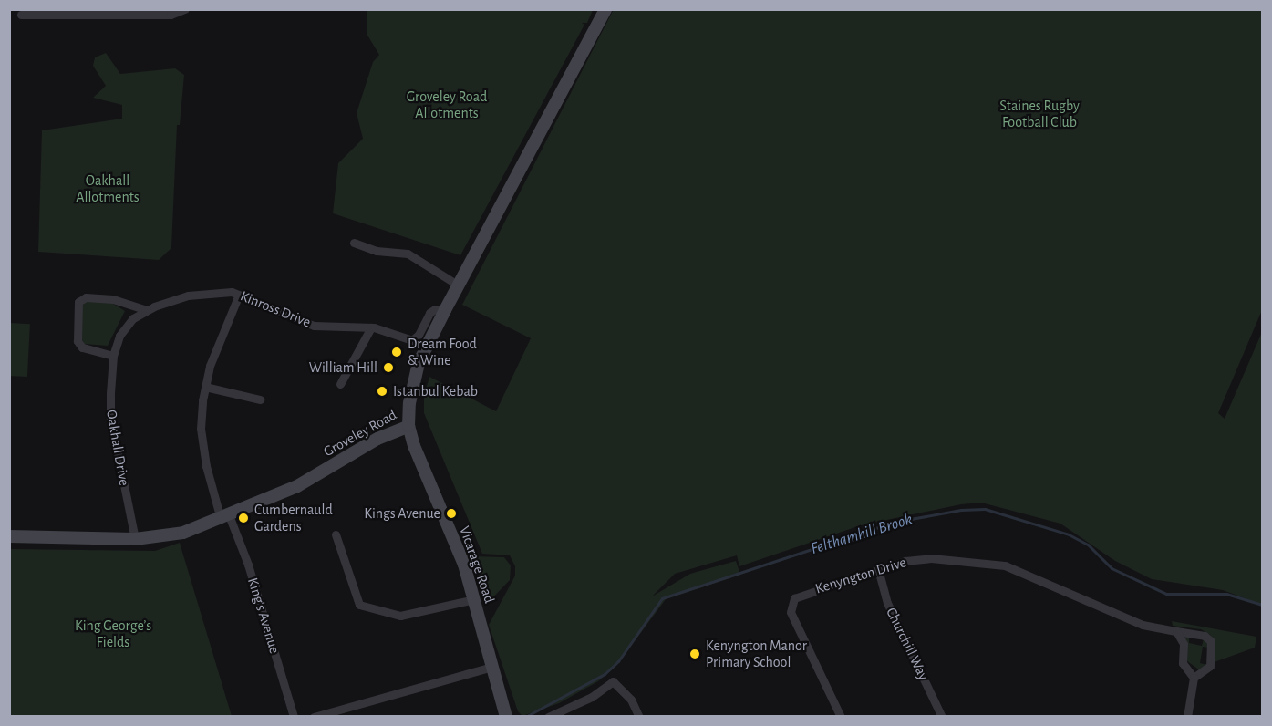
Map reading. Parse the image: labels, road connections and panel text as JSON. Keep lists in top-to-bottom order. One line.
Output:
{"streets":{"street":["Kinross Drive","Groveley Road","Oakhall Drive","Vicarage Road","Kenyngton Drive","King's Avenue","Churchill Way"]},"crossings":[["Kinross Drive","Groveley Road"],["Kinross Drive","Oakhall Drive"],["Groveley Road","Oakhall Drive"],["Groveley Road","Vicarage Road"],["Groveley Road","King's Avenue"],["Kenyngton Drive","Churchill Way"]],"water":["Felthamhill Brook"],"parks":["Groveley Road Allotments","Staines Rugby Football Club","Oakhall Allotments","King George’s Fields"],"places":["Dream Food & Wine","William Hill","Istanbul Kebab","Kings Avenue","Cumbernauld Gardens","Kenyngton Manor Primary School"]}
